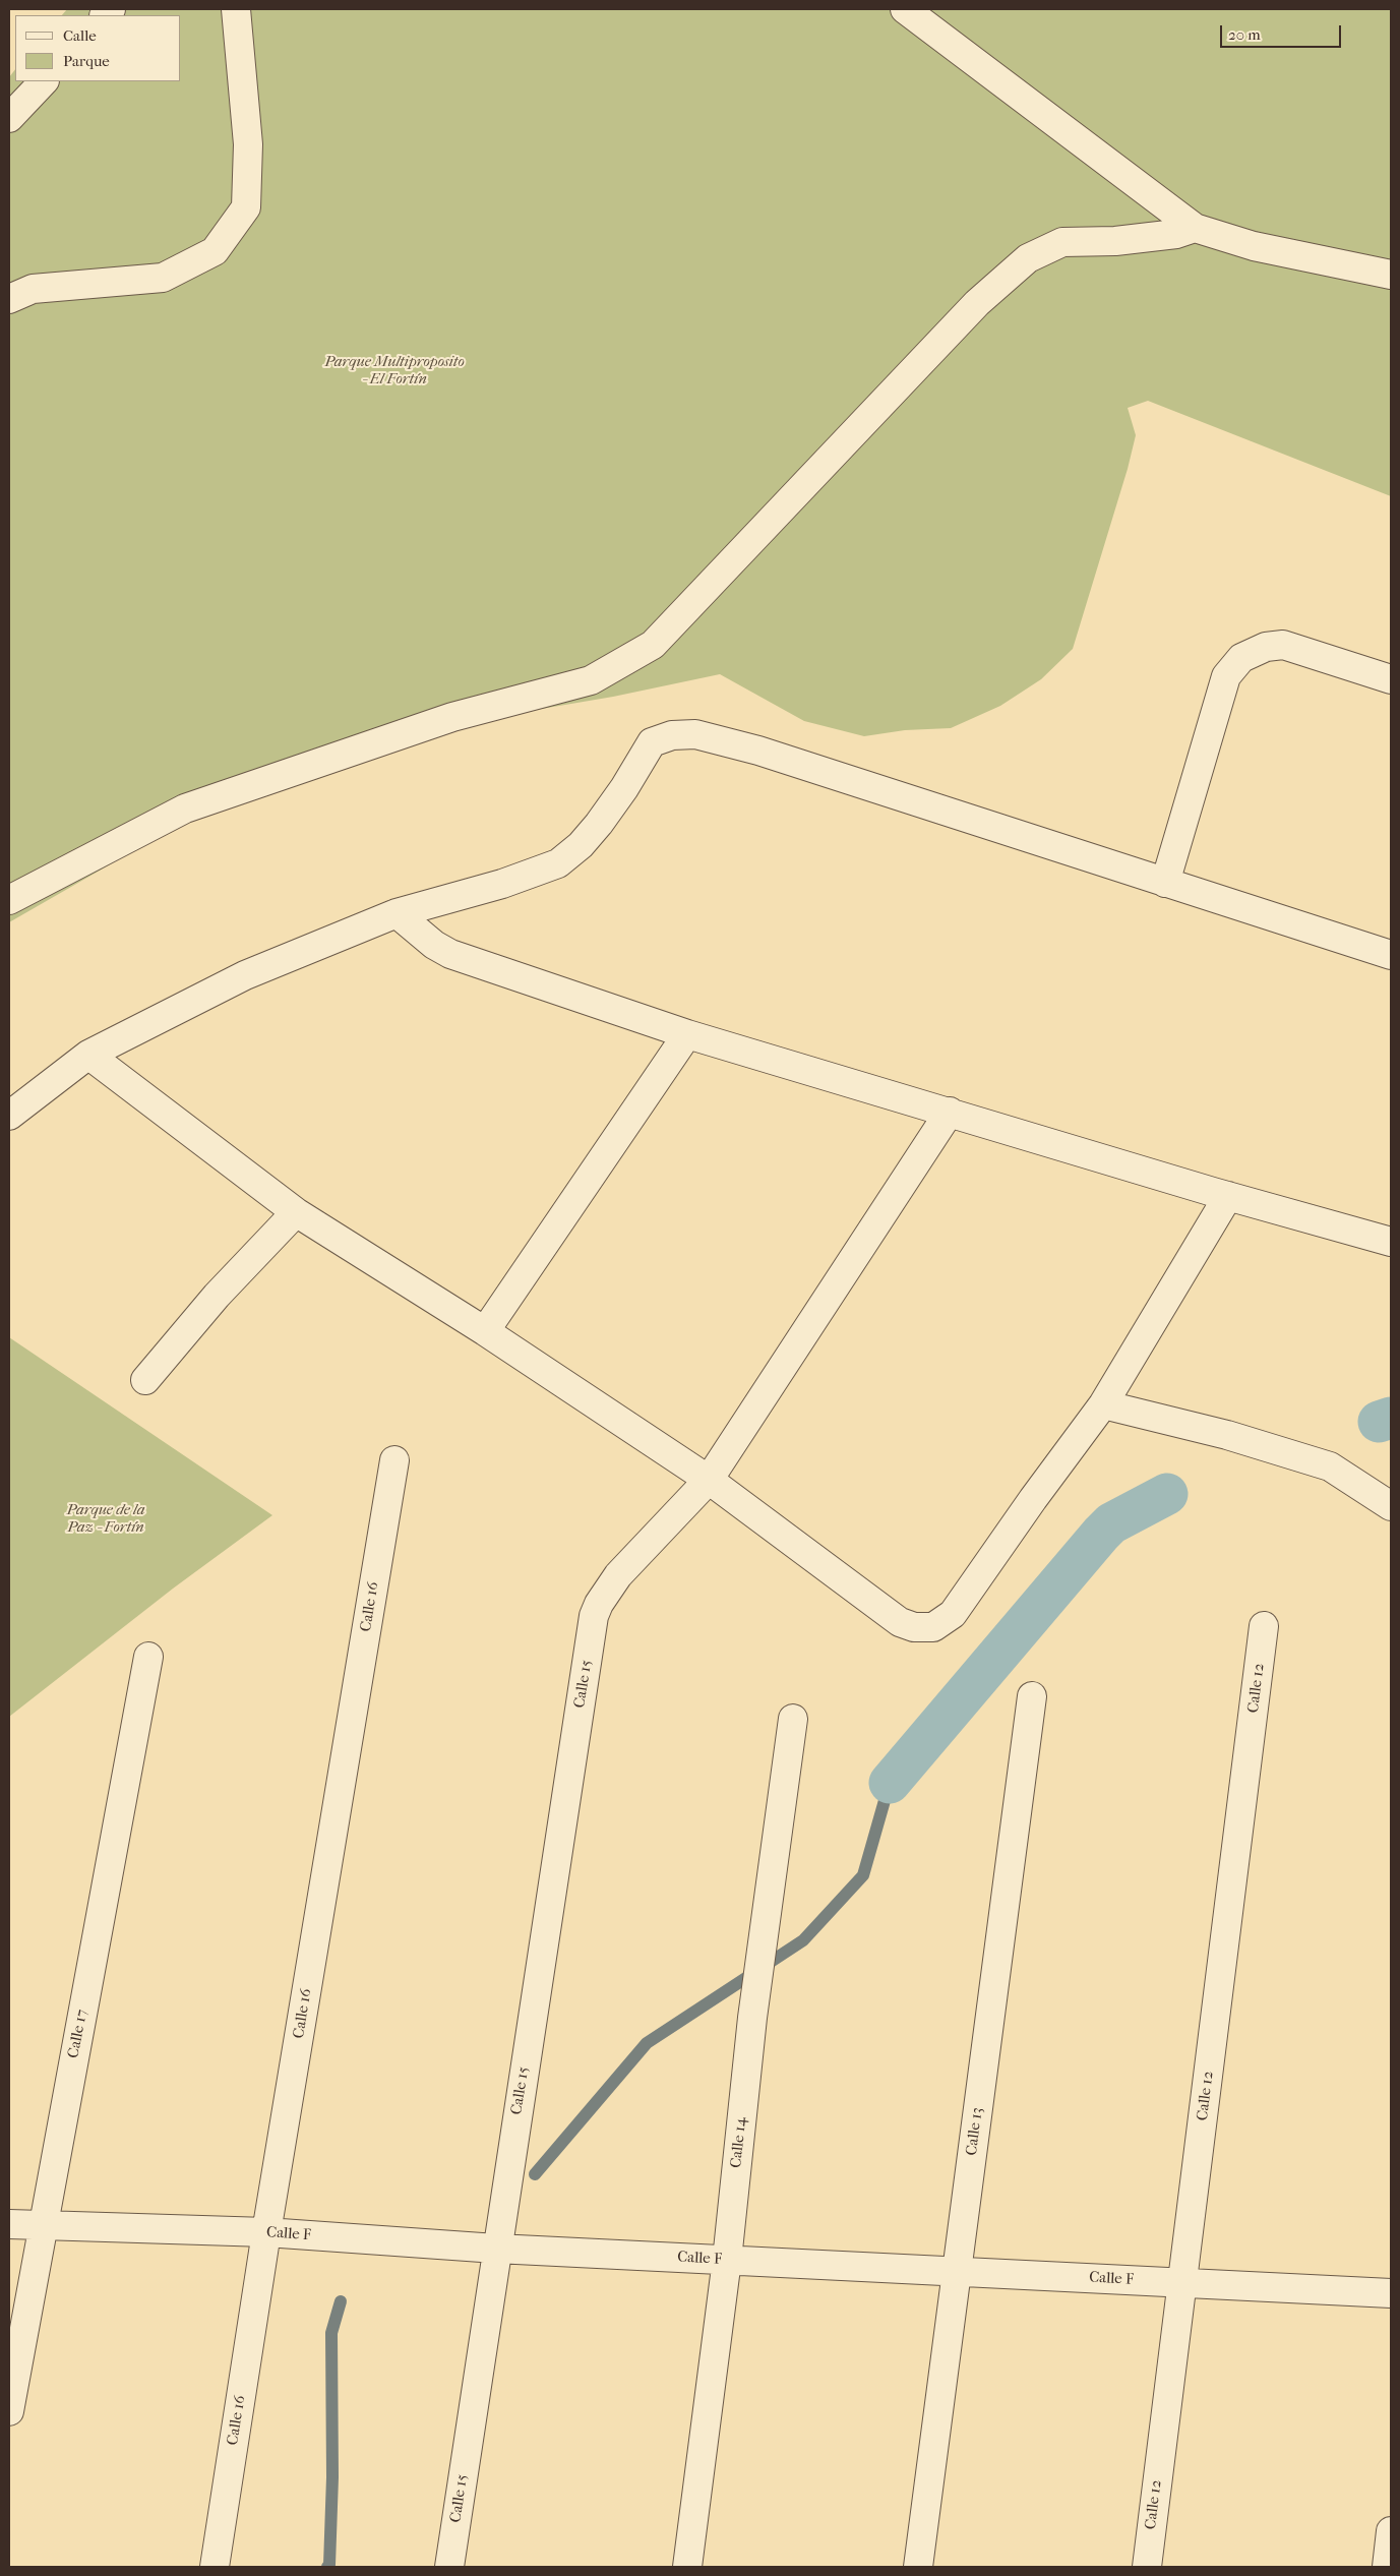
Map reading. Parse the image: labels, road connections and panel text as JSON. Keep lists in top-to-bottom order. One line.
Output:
{"streets":{"street":["Calle 16","Calle 15","Calle 12","Calle 17","Calle 13","Calle 14","Calle F"]},"crossings":[["Calle 16","Calle F"],["Calle 15","Calle F"],["Calle 12","Calle F"],["Calle 17","Calle F"],["Calle 13","Calle F"],["Calle 14","Calle F"]],"parks":["Parque Multiproposito - El Fortín","Parque de la Paz - Fortín"],"legend":["Calle","Parque"],"scale_bar":"20 m"}
